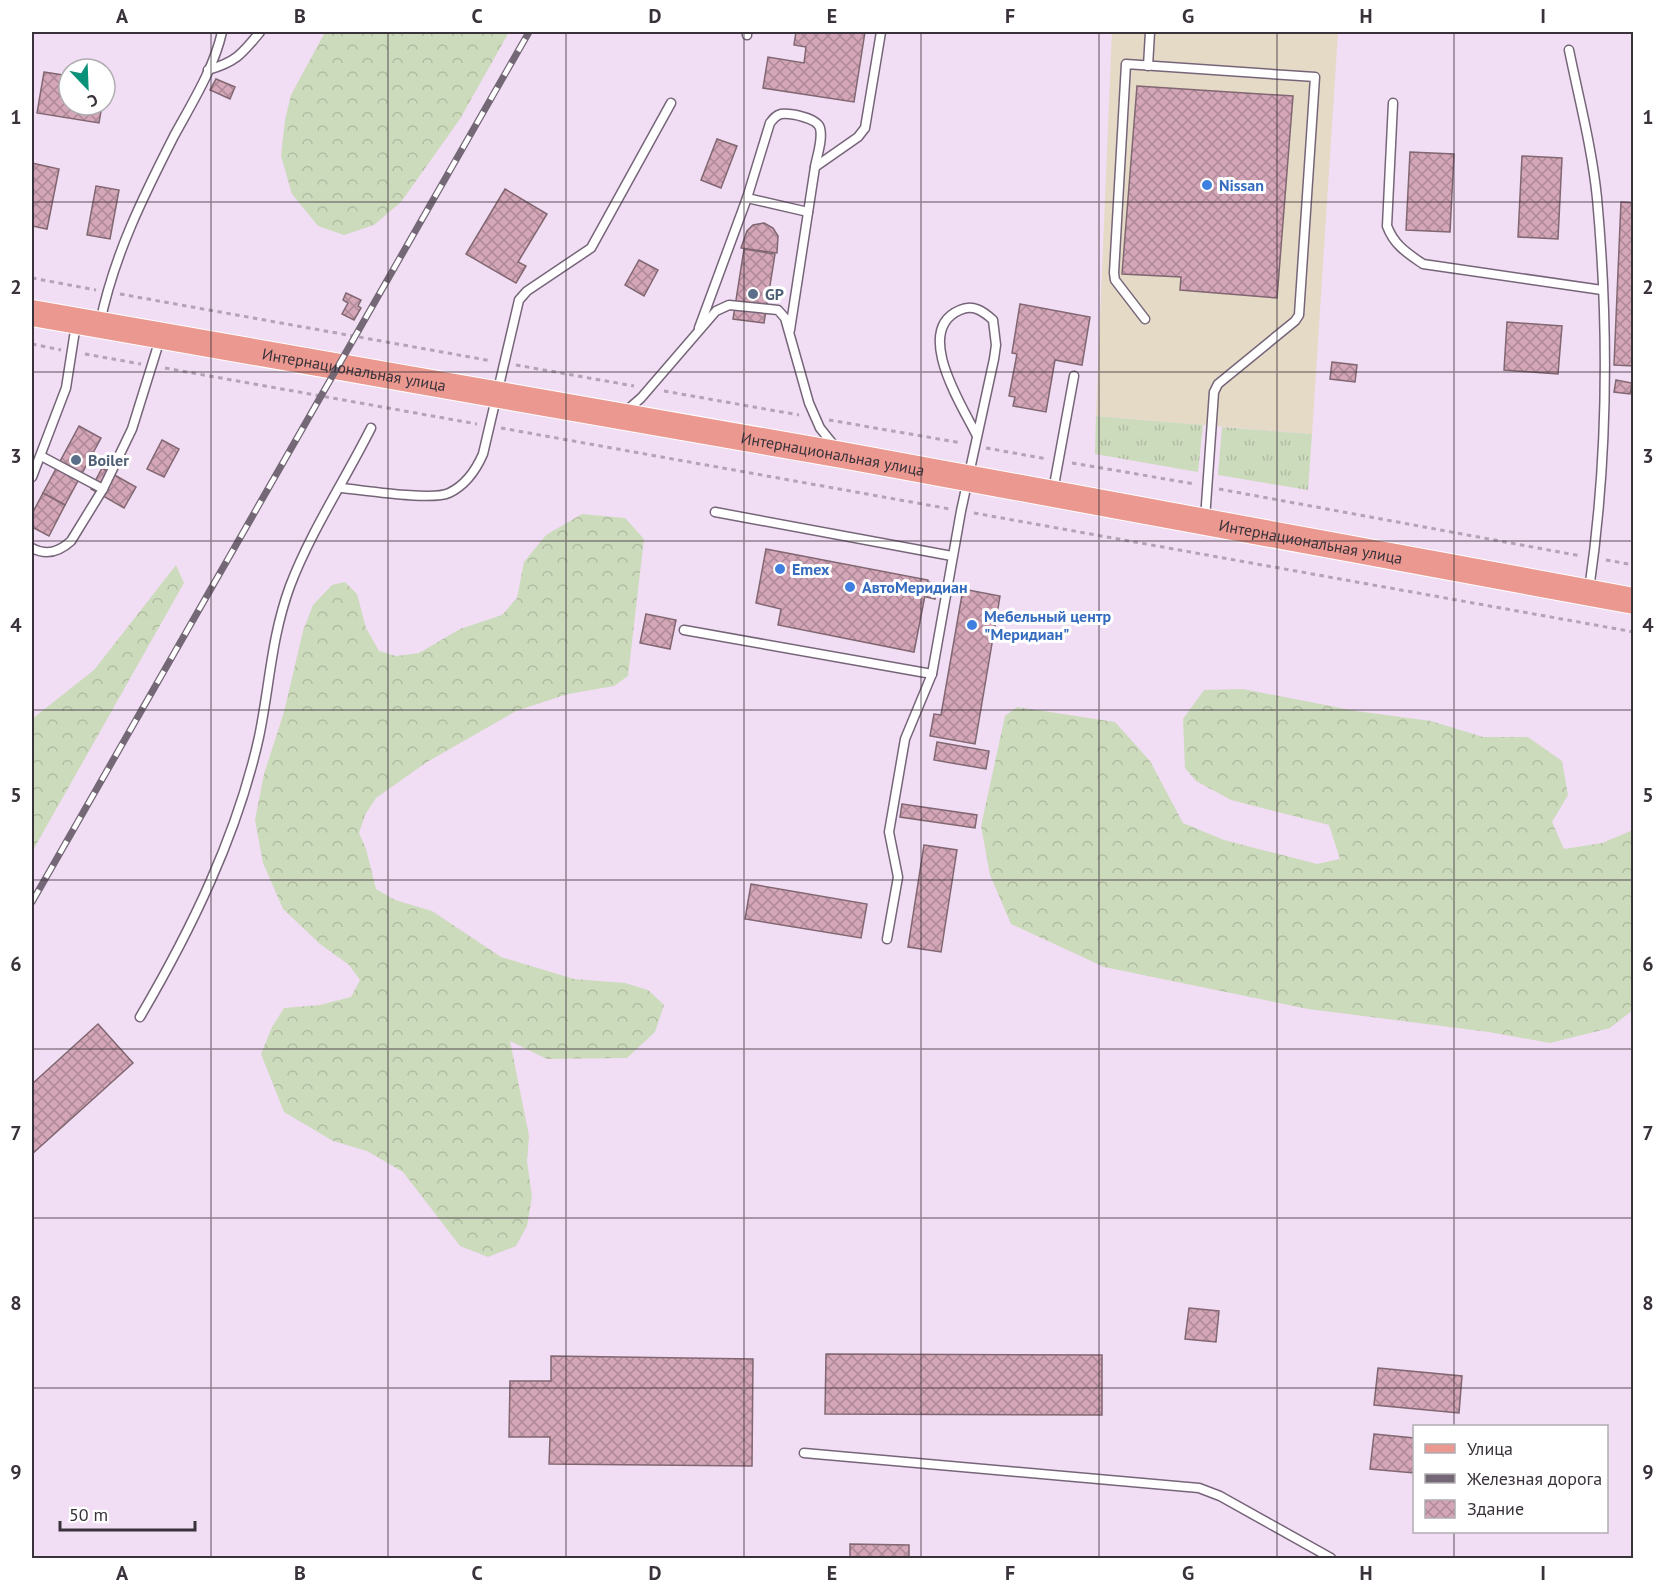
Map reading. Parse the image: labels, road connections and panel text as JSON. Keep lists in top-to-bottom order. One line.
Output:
{"streets":{"main road":["Интернациональная улица"]},"places":["Nissan","GP","Boiler","Emex","АвтоМеридиан","Мебельный центр \"Меридиан\""],"legend":["Улица","Железная дорога","Здание"],"scale_bar":"50 m","north":"bottom right","grid":{"columns":["A","B","C","D","E","F","G","H","I"],"rows":["1","2","3","4","5","6","7","8","9"]}}
